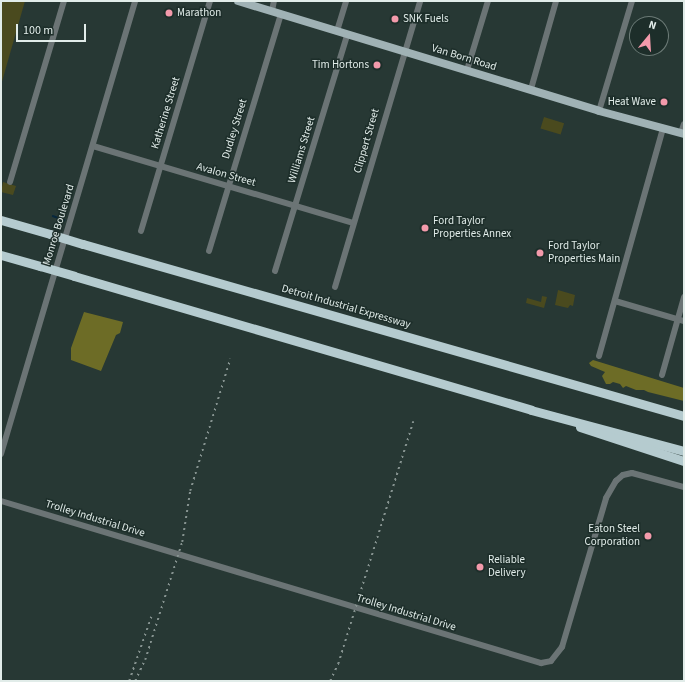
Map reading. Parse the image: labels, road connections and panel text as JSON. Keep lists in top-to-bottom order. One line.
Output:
{"streets":{"highway":["Detroit Industrial Expressway"],"main road":["Van Born Road"],"street":["Katherine Street","Dudley Street","Clippert Street","Williams Street","Avalon Street","Monroe Boulevard","Trolley Industrial Drive"]},"crossings":[["Van Born Road","Dudley Street"],["Van Born Road","Clippert Street"],["Van Born Road","Williams Street"],["Katherine Street","Avalon Street"],["Dudley Street","Avalon Street"],["Clippert Street","Avalon Street"],["Williams Street","Avalon Street"],["Avalon Street","Monroe Boulevard"]],"places":["Marathon","SNK Fuels","Tim Hortons","Heat Wave","Ford Taylor Properties Annex","Ford Taylor Properties Main","Eaton Steel Corporation","Reliable Delivery"],"scale_bar":"100 m","north":"top"}
